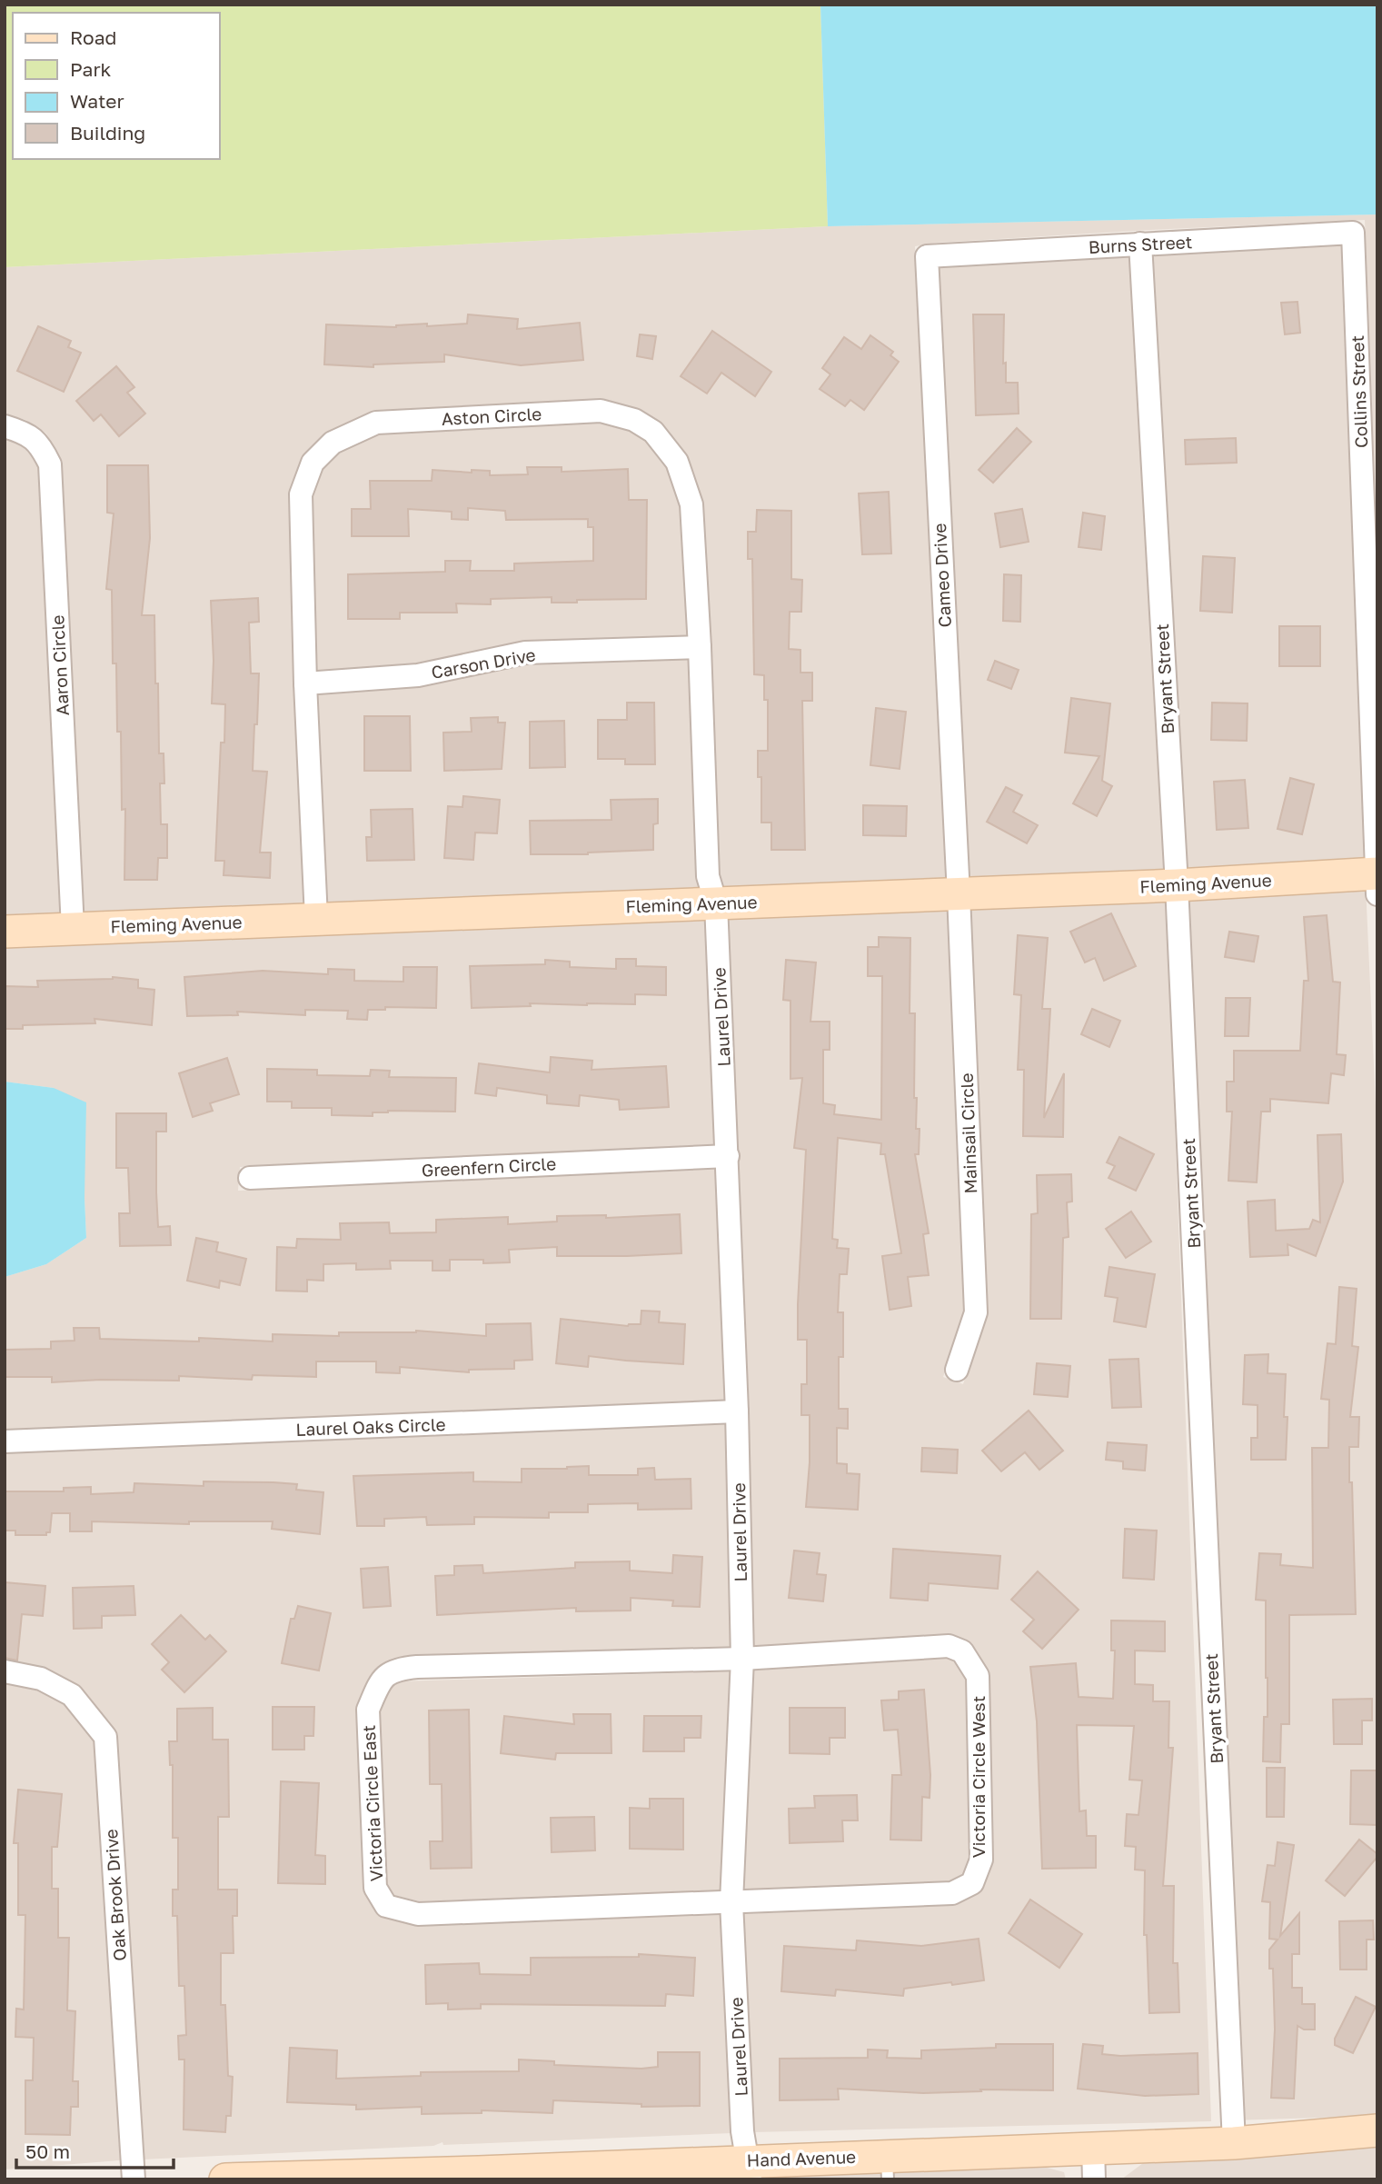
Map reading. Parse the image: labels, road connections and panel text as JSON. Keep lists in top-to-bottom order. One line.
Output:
{"streets":{"street":["Burns Street","Collins Street","Aston Circle","Cameo Drive","Carson Drive","Aaron Circle","Bryant Street","Fleming Avenue","Laurel Drive","Mainsail Circle","Greenfern Circle","Laurel Oaks Circle","Victoria Circle West","Victoria Circle East","Oak Brook Drive","Hand Avenue"]},"crossings":[["Burns Street","Collins Street"],["Burns Street","Cameo Drive"],["Burns Street","Bryant Street"],["Collins Street","Fleming Avenue"],["Aston Circle","Carson Drive"],["Aston Circle","Fleming Avenue"],["Aston Circle","Laurel Drive"],["Cameo Drive","Fleming Avenue"],["Cameo Drive","Mainsail Circle"],["Aaron Circle","Fleming Avenue"],["Bryant Street","Fleming Avenue"],["Bryant Street","Hand Avenue"],["Fleming Avenue","Laurel Drive"],["Fleming Avenue","Mainsail Circle"],["Laurel Drive","Greenfern Circle"],["Laurel Drive","Laurel Oaks Circle"],["Laurel Drive","Victoria Circle West"],["Laurel Drive","Victoria Circle East"],["Laurel Drive","Hand Avenue"],["Victoria Circle West","Victoria Circle East"]],"legend":["Road","Park","Water","Building"],"scale_bar":"50 m"}
